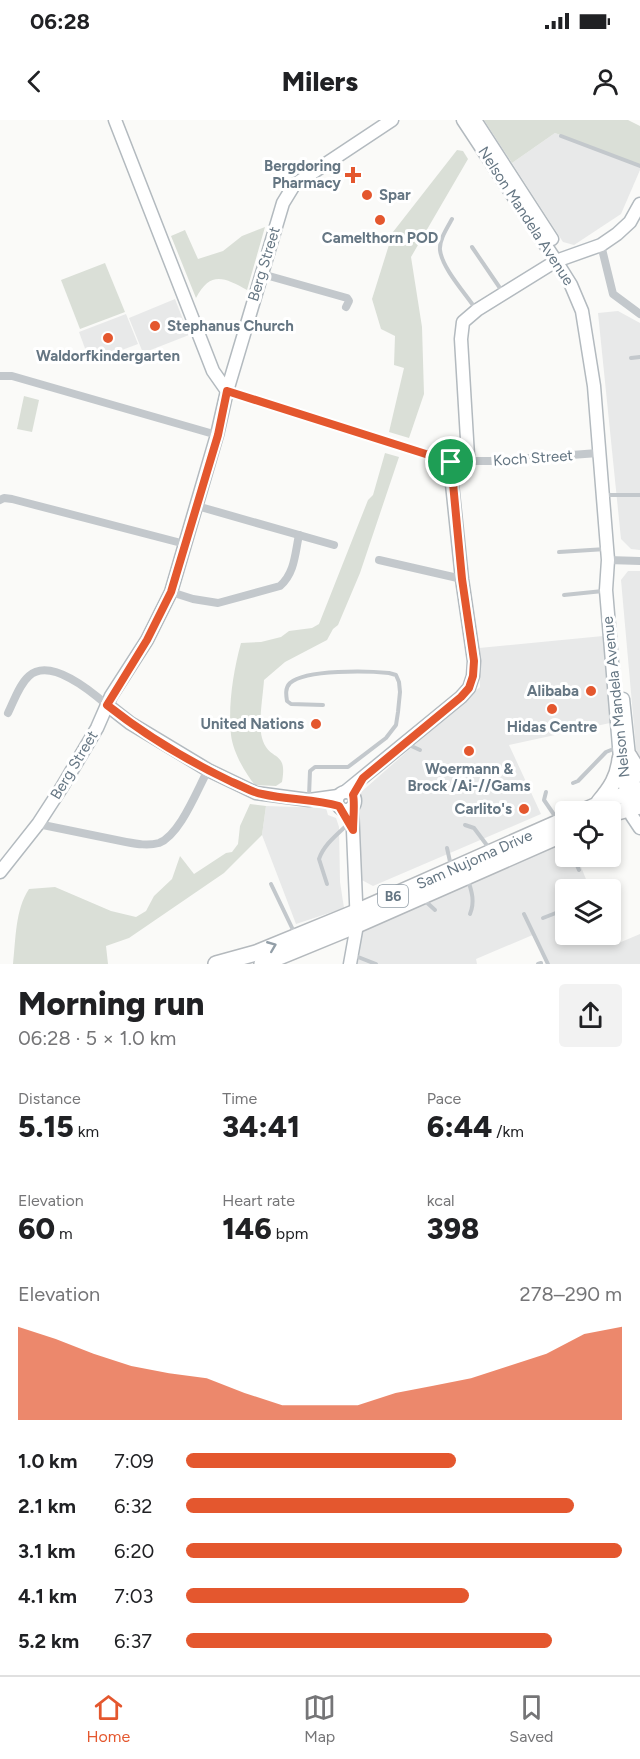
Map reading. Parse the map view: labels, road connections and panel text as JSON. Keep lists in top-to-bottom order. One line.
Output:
{"streets":{"highway":["Sam Nujoma Drive","B6"],"street":["Nelson Mandela Avenue","Berg Street","Koch Street"]},"crossings":[["Nelson Mandela Avenue","Koch Street"],["Berg Street","Koch Street"]],"places":{"health":["Bergdoring Pharmacy"],"other":["Spar","Camelthorn POD","Stephanus Church","Waldorfkindergarten","Alibaba","Hidas Centre","United Nations","Woermann & Brock /Ai-//Gams","Carlito's"]},"page":{"status":"06:28","header":"Milers","heading":["Morning run","06:28 · 5 × 1.0 km"],"stats":[["Distance","5.15 km"],["Time","34:41"],["Pace","6:44 /km"],["Elevation","60 m"],["Heart rate","146 bpm"],["kcal","398"]],"chart":["Elevation","278–290 m"],"list":[{"name":"1.0 km","note":"7:09"},{"name":"2.1 km","note":"6:32"},{"name":"3.1 km","note":"6:20"},{"name":"4.1 km","note":"7:03"},{"name":"5.2 km","note":"6:37"}],"tabs":["Home","Map","Saved"]}}
